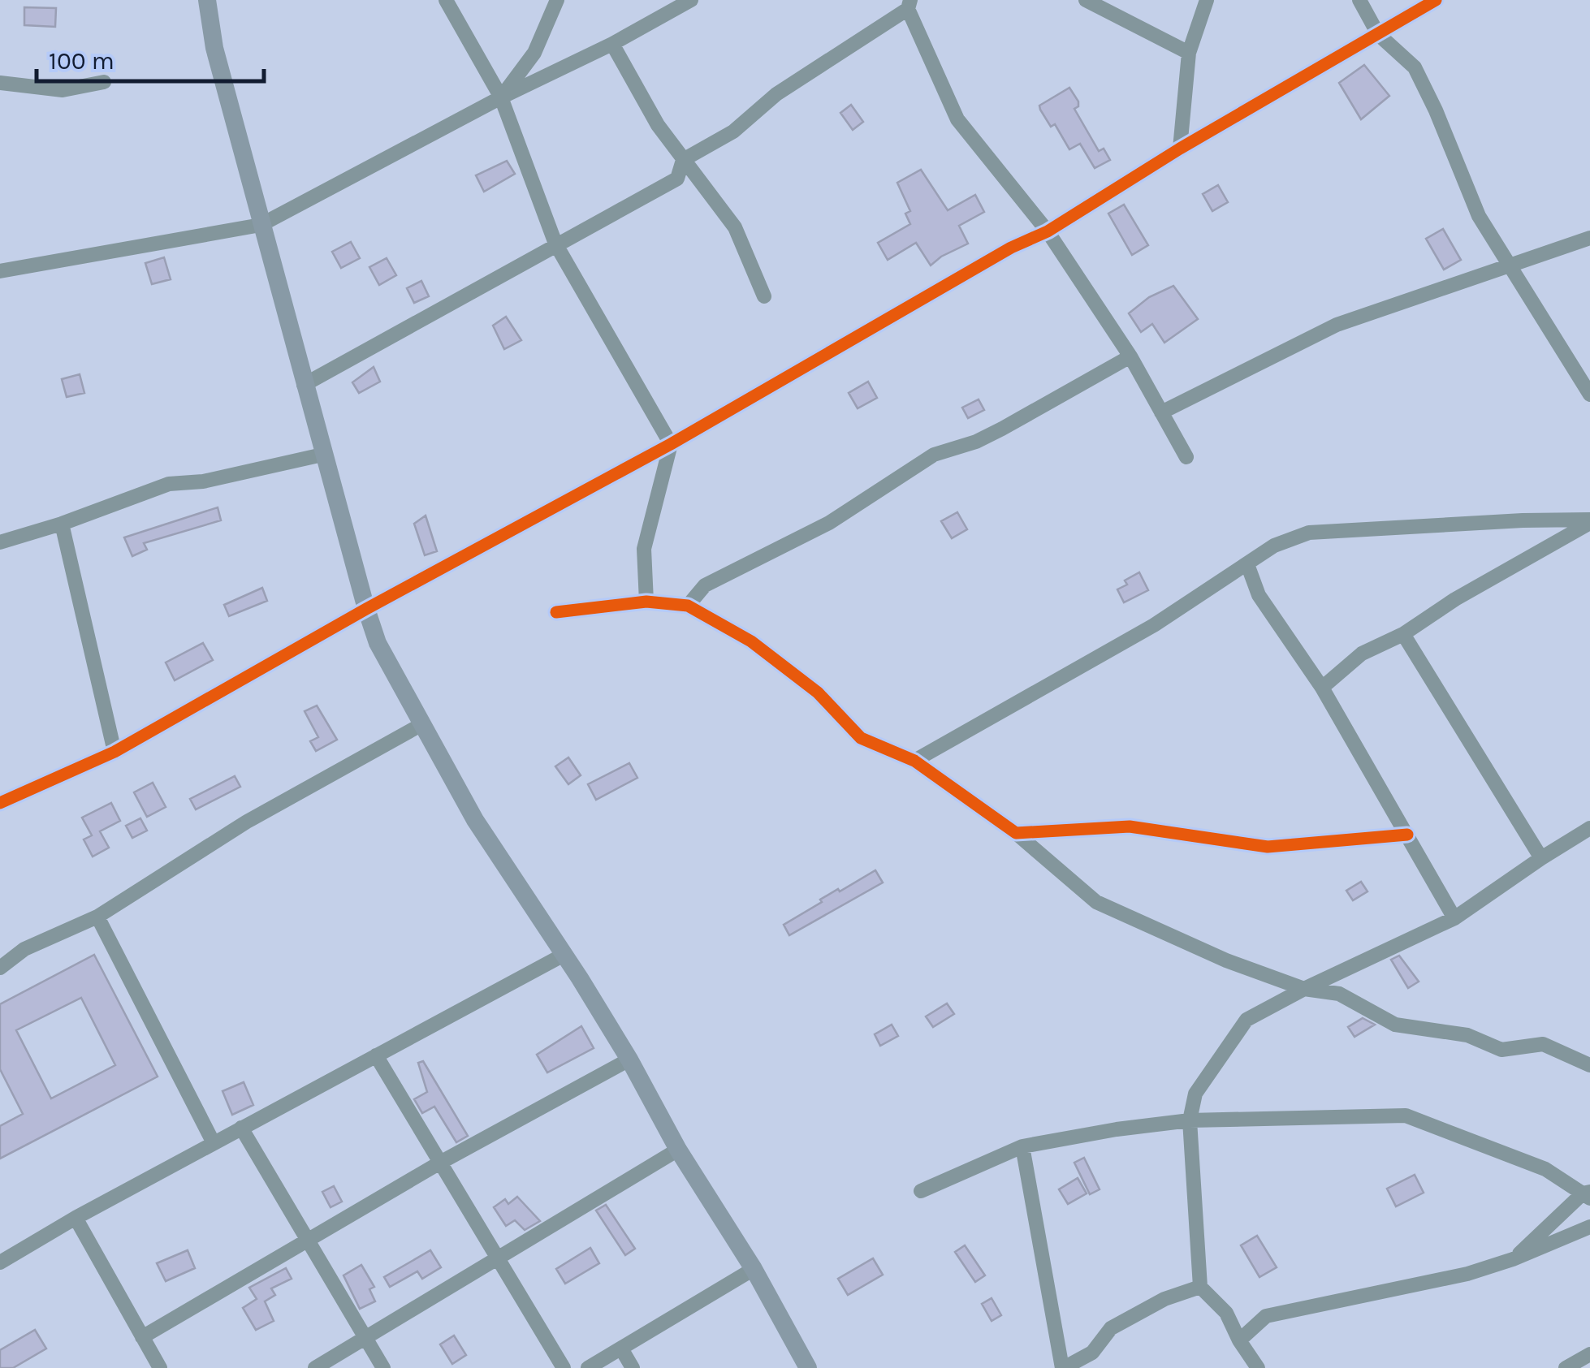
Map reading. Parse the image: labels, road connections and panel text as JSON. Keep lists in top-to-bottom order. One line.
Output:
{"scale_bar":"100 m"}
